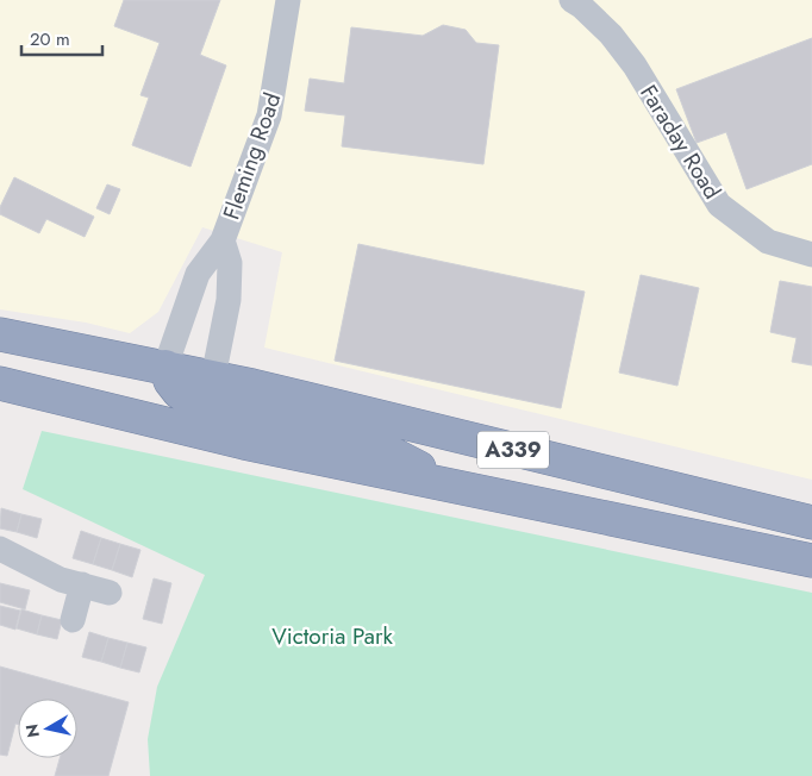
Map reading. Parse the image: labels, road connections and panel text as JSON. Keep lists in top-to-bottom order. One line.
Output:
{"streets":{"highway":["A339"],"street":["Faraday Road","Fleming Road"]},"crossings":[["Fleming Road","A339"]],"parks":["Victoria Park"],"scale_bar":"20 m","north":"left"}
